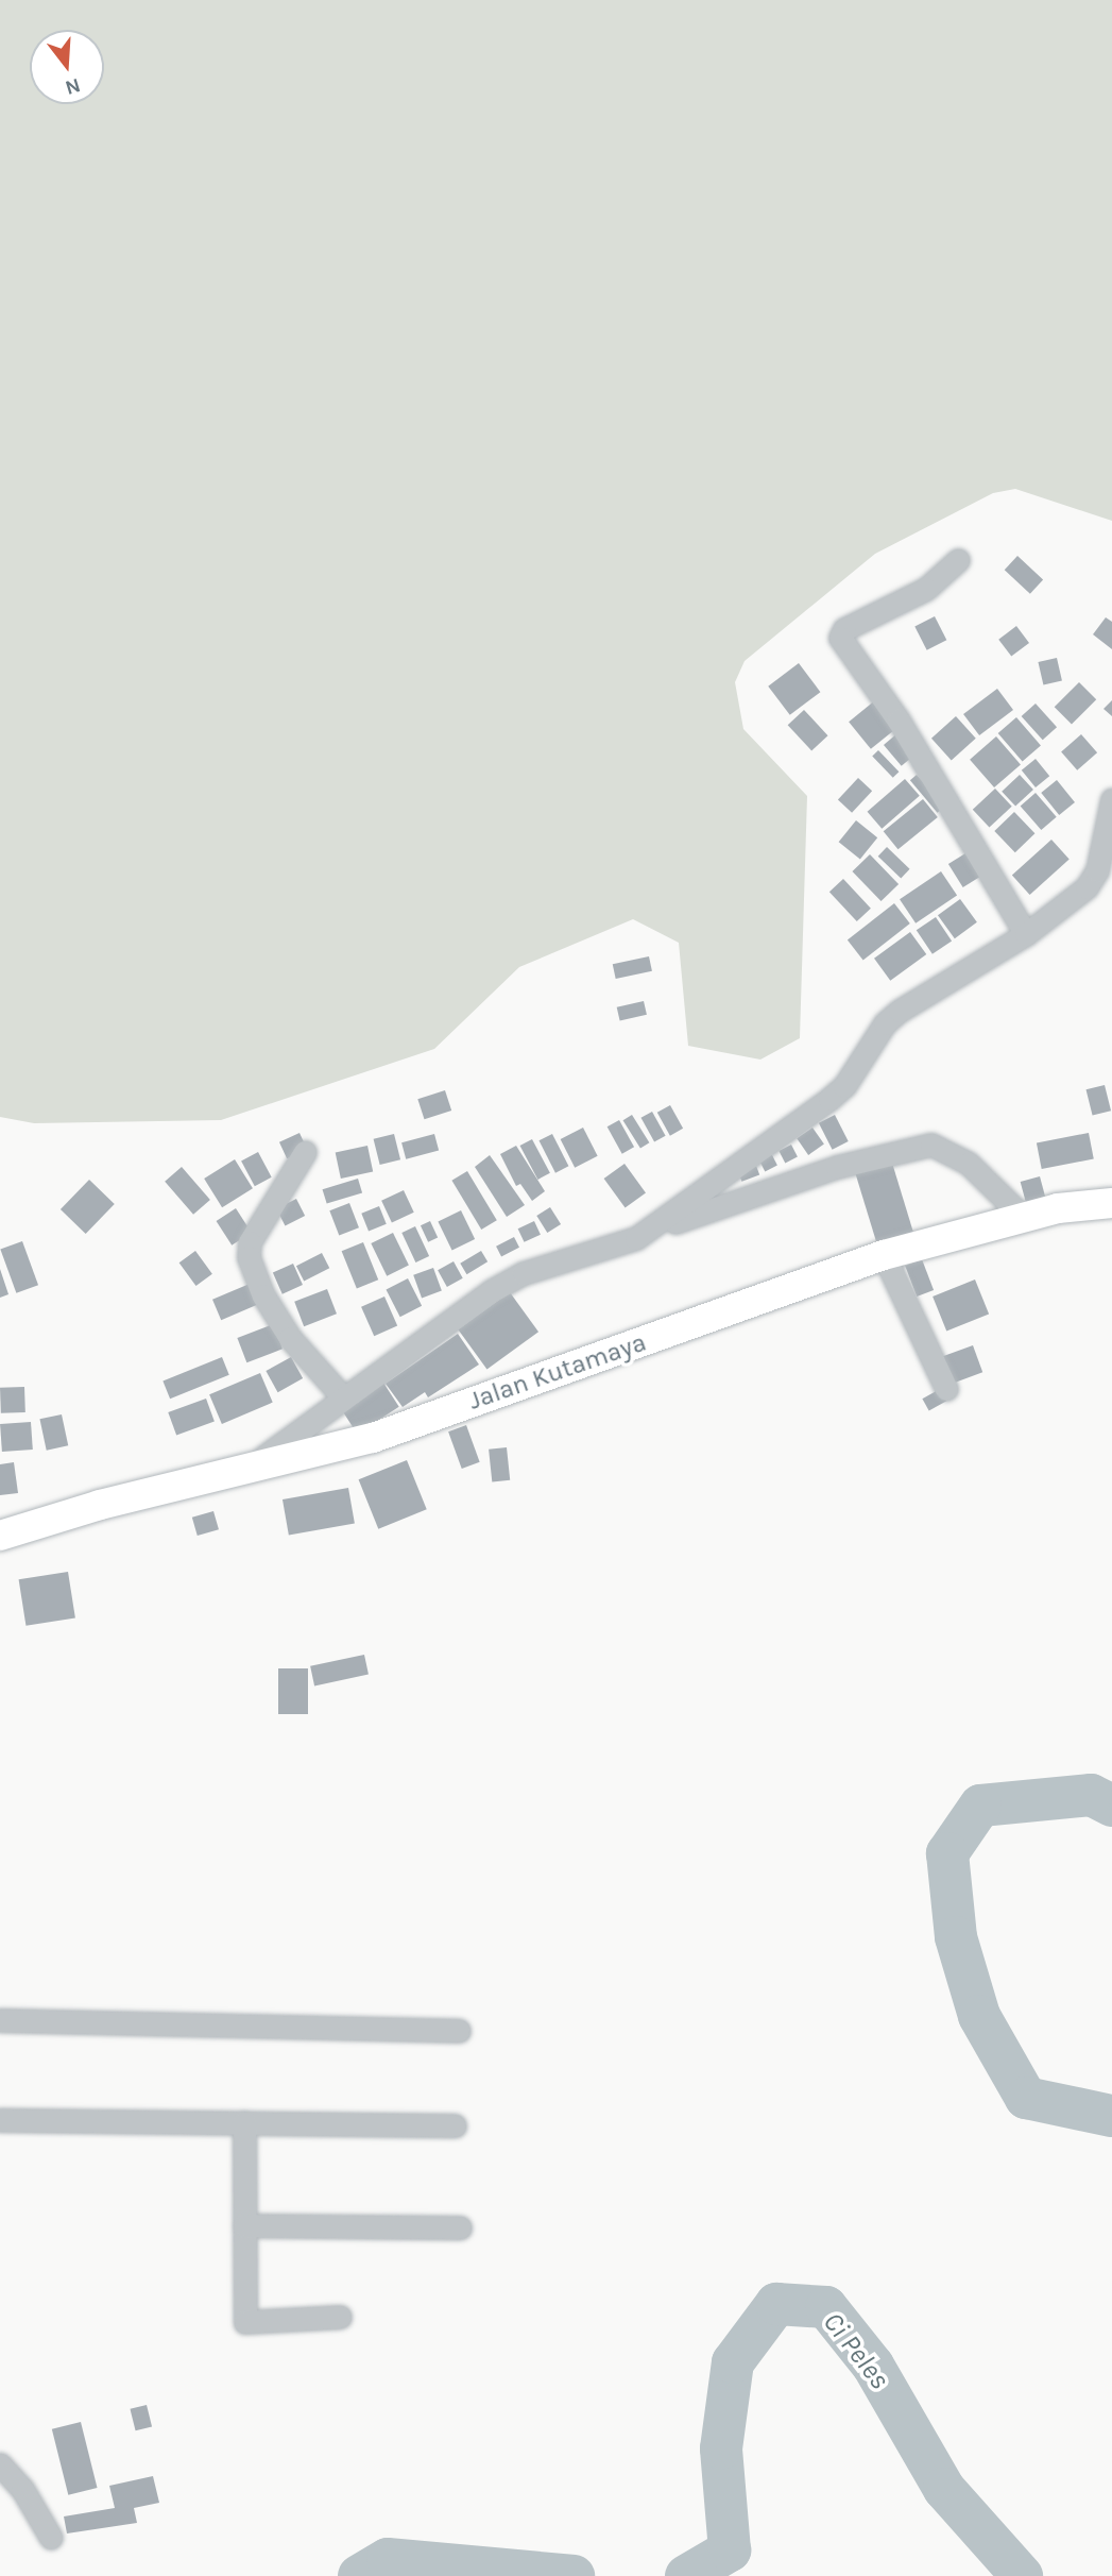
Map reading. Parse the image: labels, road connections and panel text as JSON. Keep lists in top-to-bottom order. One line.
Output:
{"streets":{"main road":["Jalan Kutamaya"]},"water":["Ci Peles"],"north":"bottom"}
